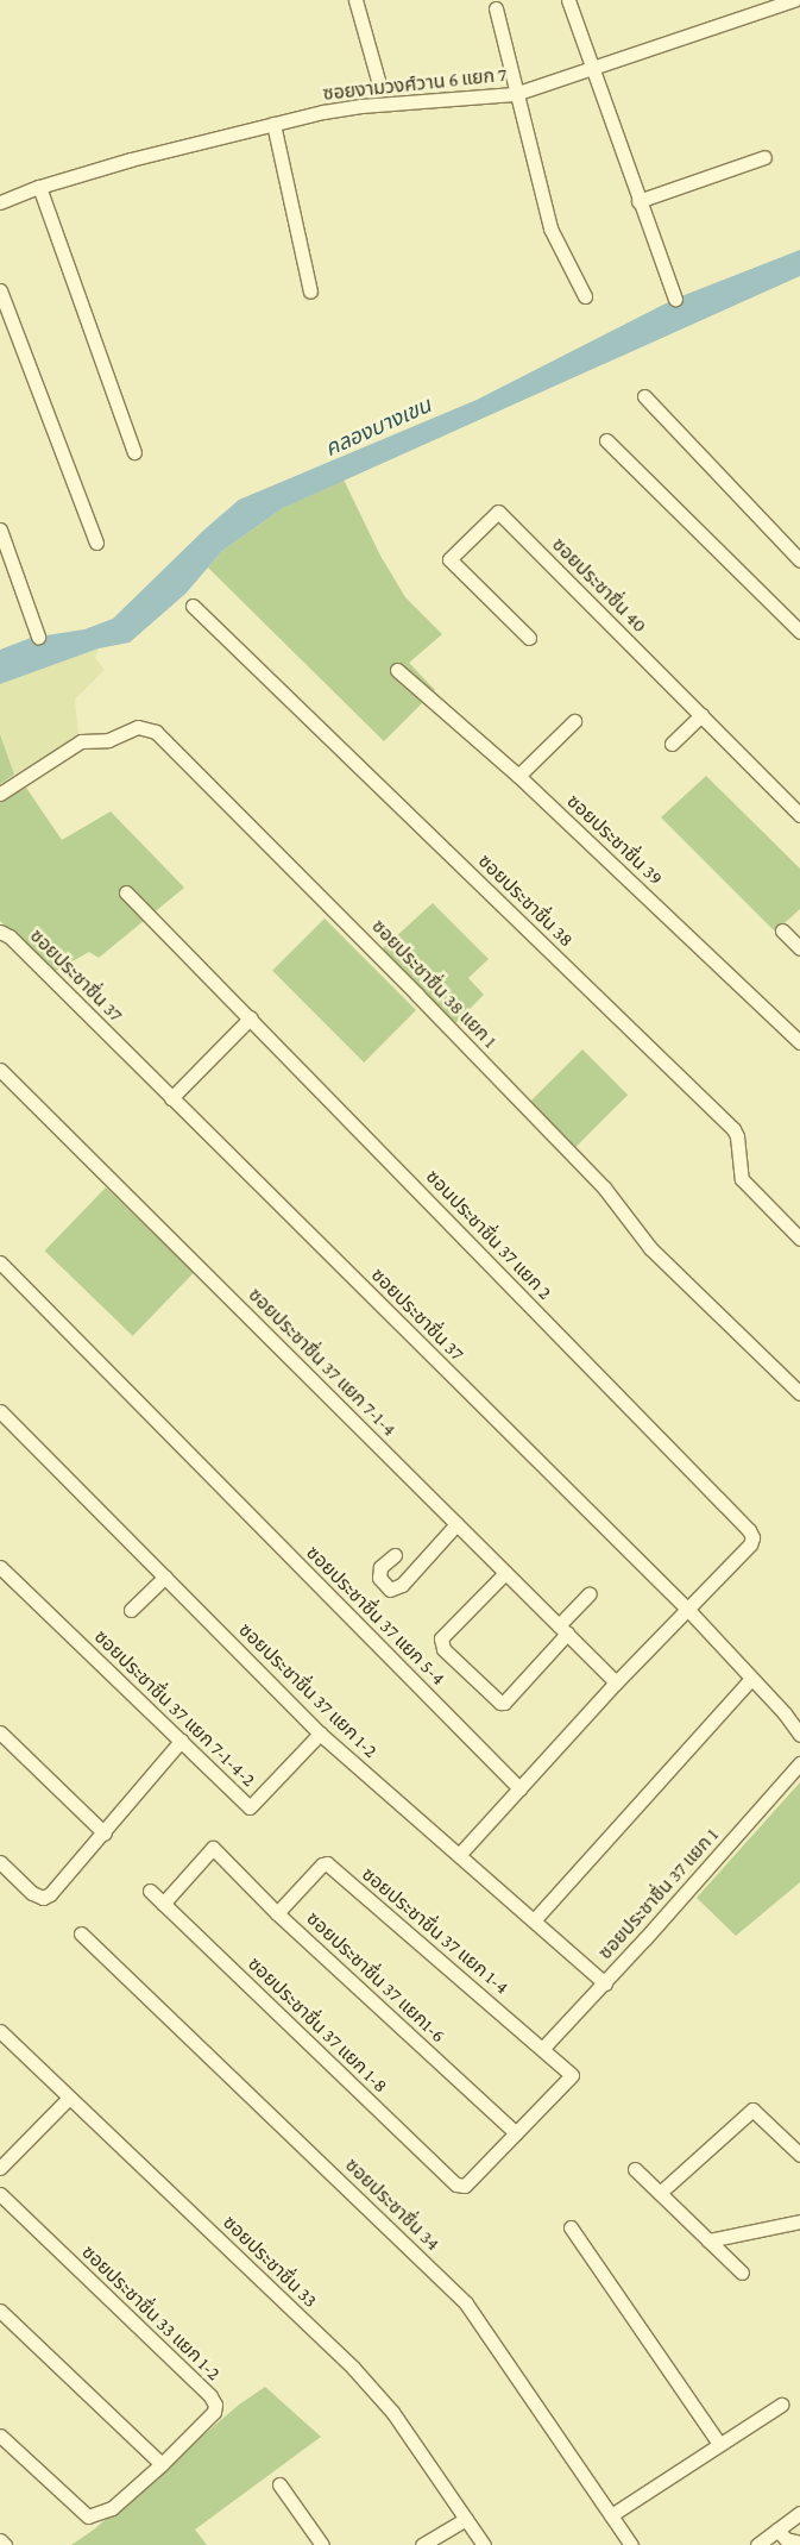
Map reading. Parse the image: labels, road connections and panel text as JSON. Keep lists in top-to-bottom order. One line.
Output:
{"streets":{"street":["ซอยงามวงศ์วาน 6 แยก 7","ซอยประชาชื่น 40","ซอยประชาชื่น 39","ซอยประชาชื่น 38","ซอยประชาชื่น 37","ซอยประชาชื่น 38 แยก 1","ซอนประชาชื่น 37 แยก 2","ซอยประชาชื่น 37 แยก 7-1-4","ซอยประชาชื่น 37 แยก 5-4","ซอยประชาชื่น 37 แยก 1-2","ซอยประชาชื่น 37 แยก 7-1-4-2","ซอยประชาชื่น 37 แยก 1","ซอยประชาชื่น 37 แยก 1-4","ซอยประชาชื่น 37 แยก1-6","ซอยประชาชื่น 37 แยก 1-8","ซอยประชาชื่น 34","ซอยประชาชื่น 33","ซอยประชาชื่น 33 แยก 1-2"]},"crossings":[["ซอยประชาชื่น 37","ซอนประชาชื่น 37 แยก 2"],["ซอนประชาชื่น 37 แยก 2","ซอยประชาชื่น 37 แยก 7-1-4"],["ซอนประชาชื่น 37 แยก 2","ซอยประชาชื่น 37 แยก 5-4"],["ซอนประชาชื่น 37 แยก 2","ซอยประชาชื่น 37 แยก 1-2"],["ซอยประชาชื่น 37 แยก 1-2","ซอยประชาชื่น 37 แยก 7-1-4-2"],["ซอยประชาชื่น 37 แยก 1-2","ซอยประชาชื่น 37 แยก 1"],["ซอยประชาชื่น 37 แยก 1","ซอยประชาชื่น 37 แยก 1-4"],["ซอยประชาชื่น 37 แยก 1-4","ซอยประชาชื่น 37 แยก1-6"],["ซอยประชาชื่น 37 แยก 1-4","ซอยประชาชื่น 37 แยก 1-8"],["ซอยประชาชื่น 37 แยก1-6","ซอยประชาชื่น 37 แยก 1-8"]],"water":["คลองบางเขน"]}
